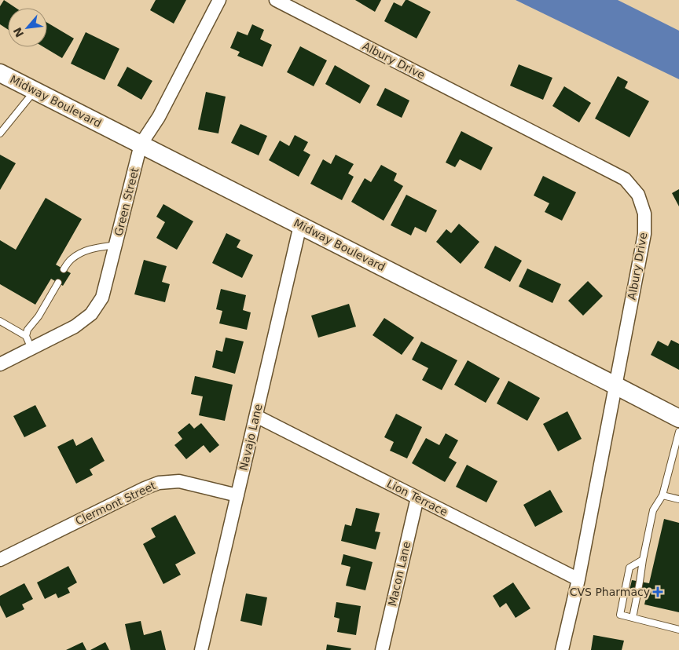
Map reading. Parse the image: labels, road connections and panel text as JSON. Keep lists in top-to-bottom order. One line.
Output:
{"streets":{"street":["Albury Drive","Midway Boulevard","Green Street","Navajo Lane","Lion Terrace","Clermont Street","Macon Lane"]},"crossings":[["Albury Drive","Midway Boulevard"],["Albury Drive","Lion Terrace"],["Midway Boulevard","Green Street"],["Midway Boulevard","Navajo Lane"],["Navajo Lane","Lion Terrace"],["Navajo Lane","Clermont Street"],["Lion Terrace","Macon Lane"]],"places":{"health":["CVS Pharmacy"]},"north":"bottom left"}
